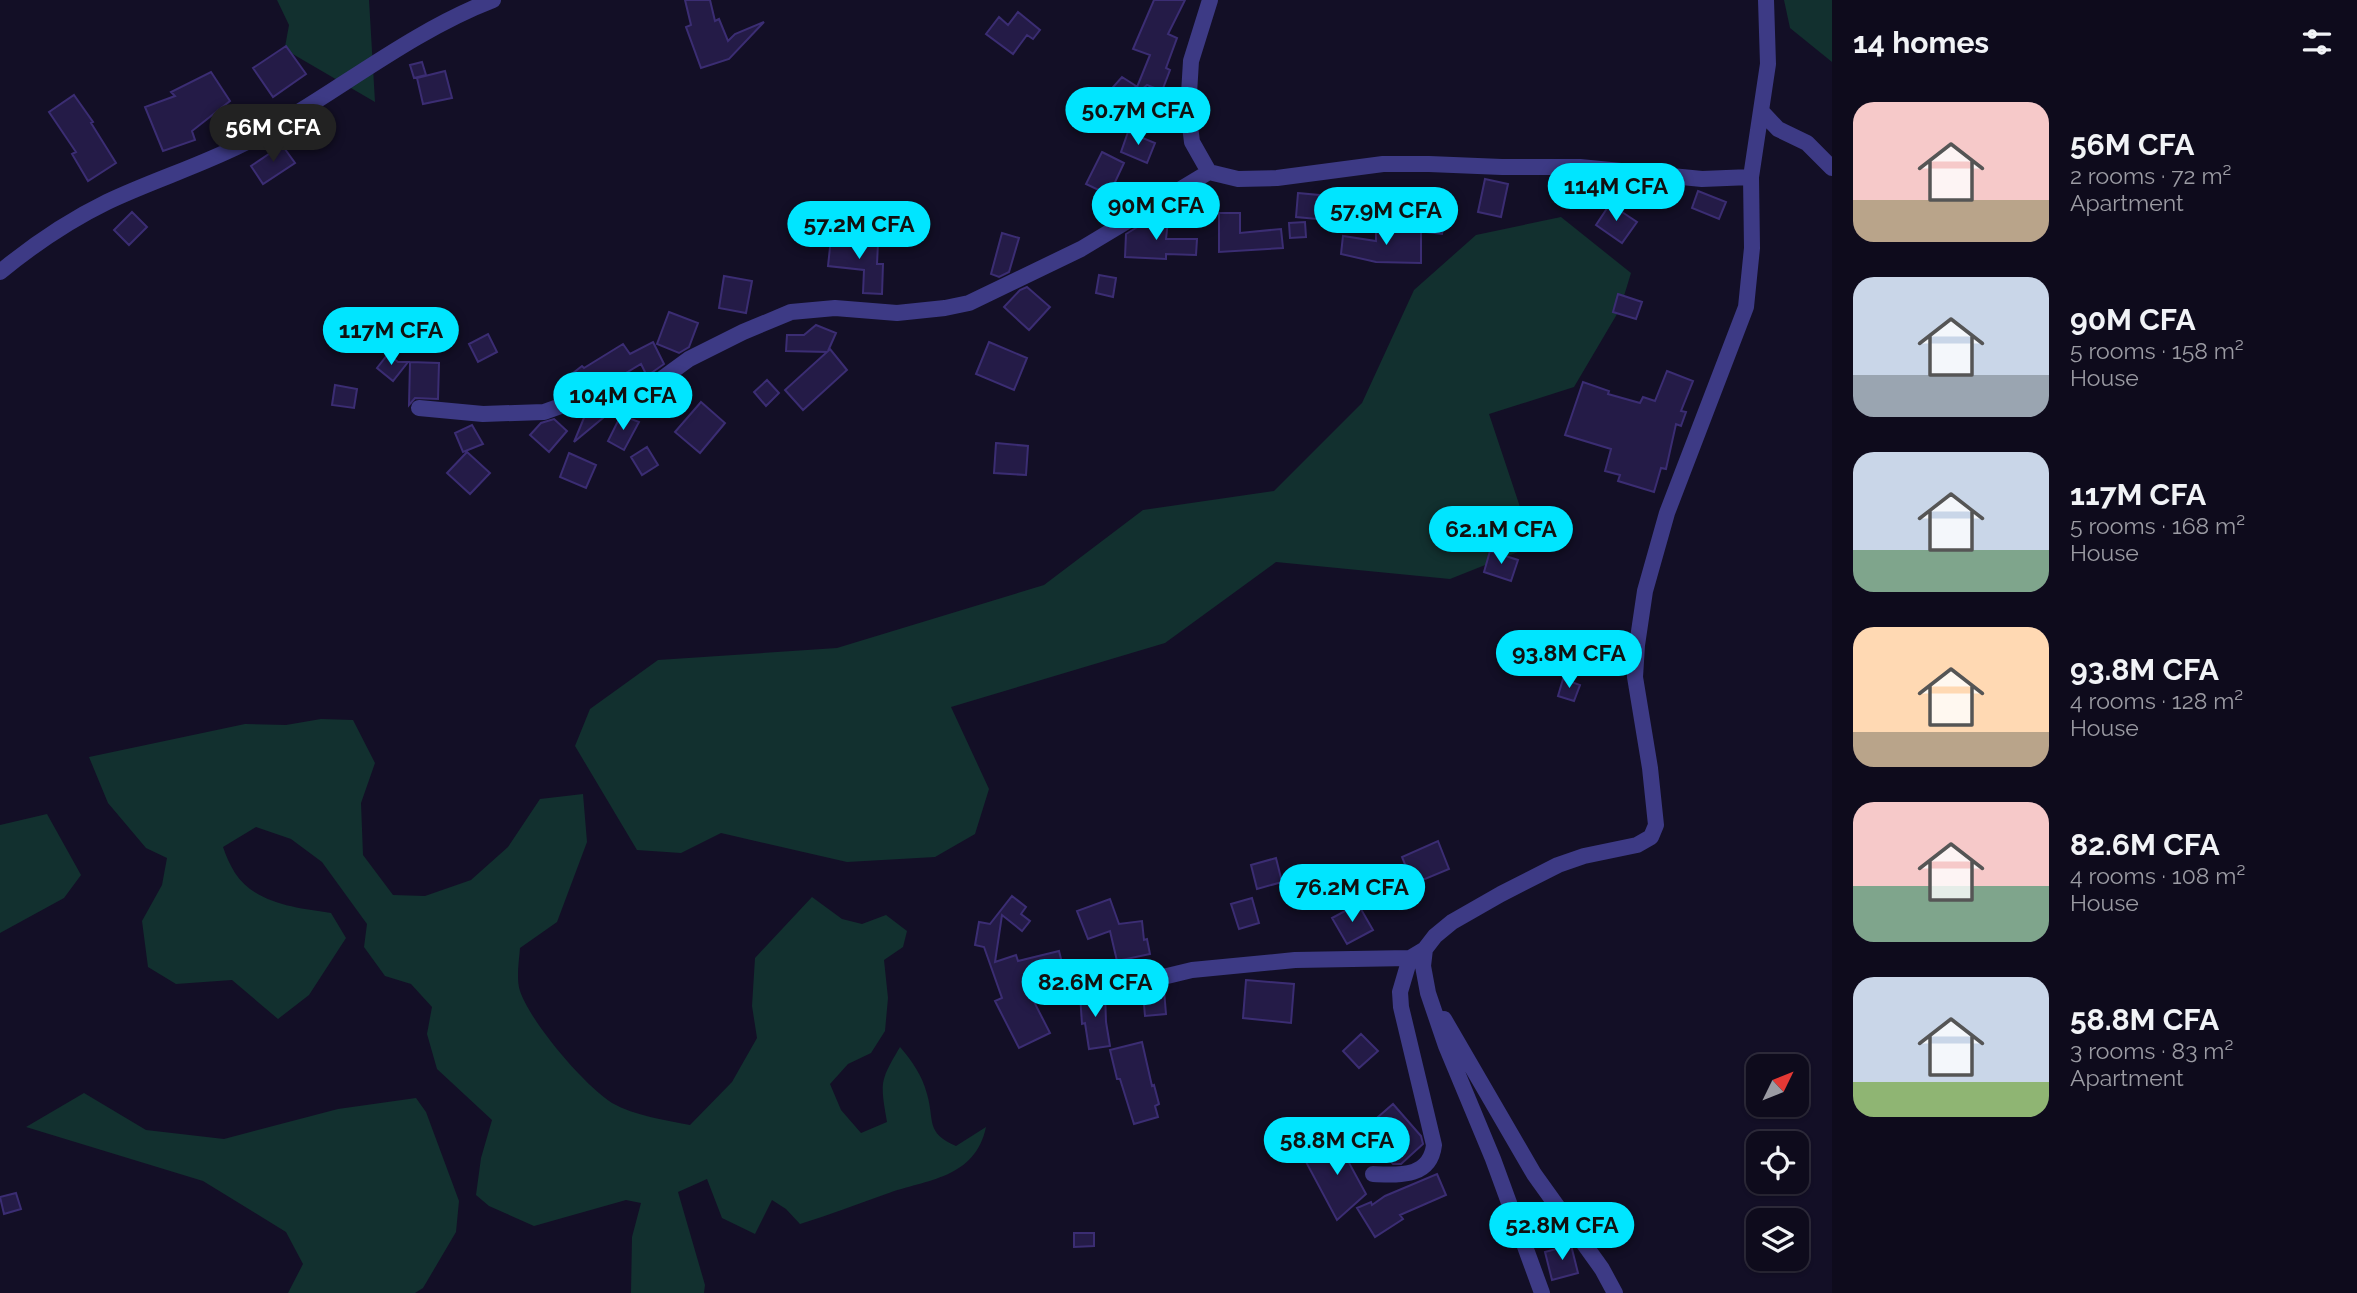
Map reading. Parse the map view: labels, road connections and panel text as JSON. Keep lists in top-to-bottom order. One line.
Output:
{"north":"top right","page":{"heading":"14 homes","list":[{"name":"56M CFA","note":"2 rooms · 72 m² · Apartment"},{"name":"90M CFA","note":"5 rooms · 158 m² · House"},{"name":"117M CFA","note":"5 rooms · 168 m² · House"},{"name":"93.8M CFA","note":"4 rooms · 128 m² · House"},{"name":"82.6M CFA","note":"4 rooms · 108 m² · House"},{"name":"58.8M CFA","note":"3 rooms · 83 m² · Apartment"}],"price":["50.7M CFA","56M CFA","114M CFA","90M CFA","57.9M CFA","57.2M CFA","117M CFA","104M CFA","62.1M CFA","93.8M CFA","76.2M CFA","82.6M CFA","58.8M CFA","52.8M CFA"]}}
